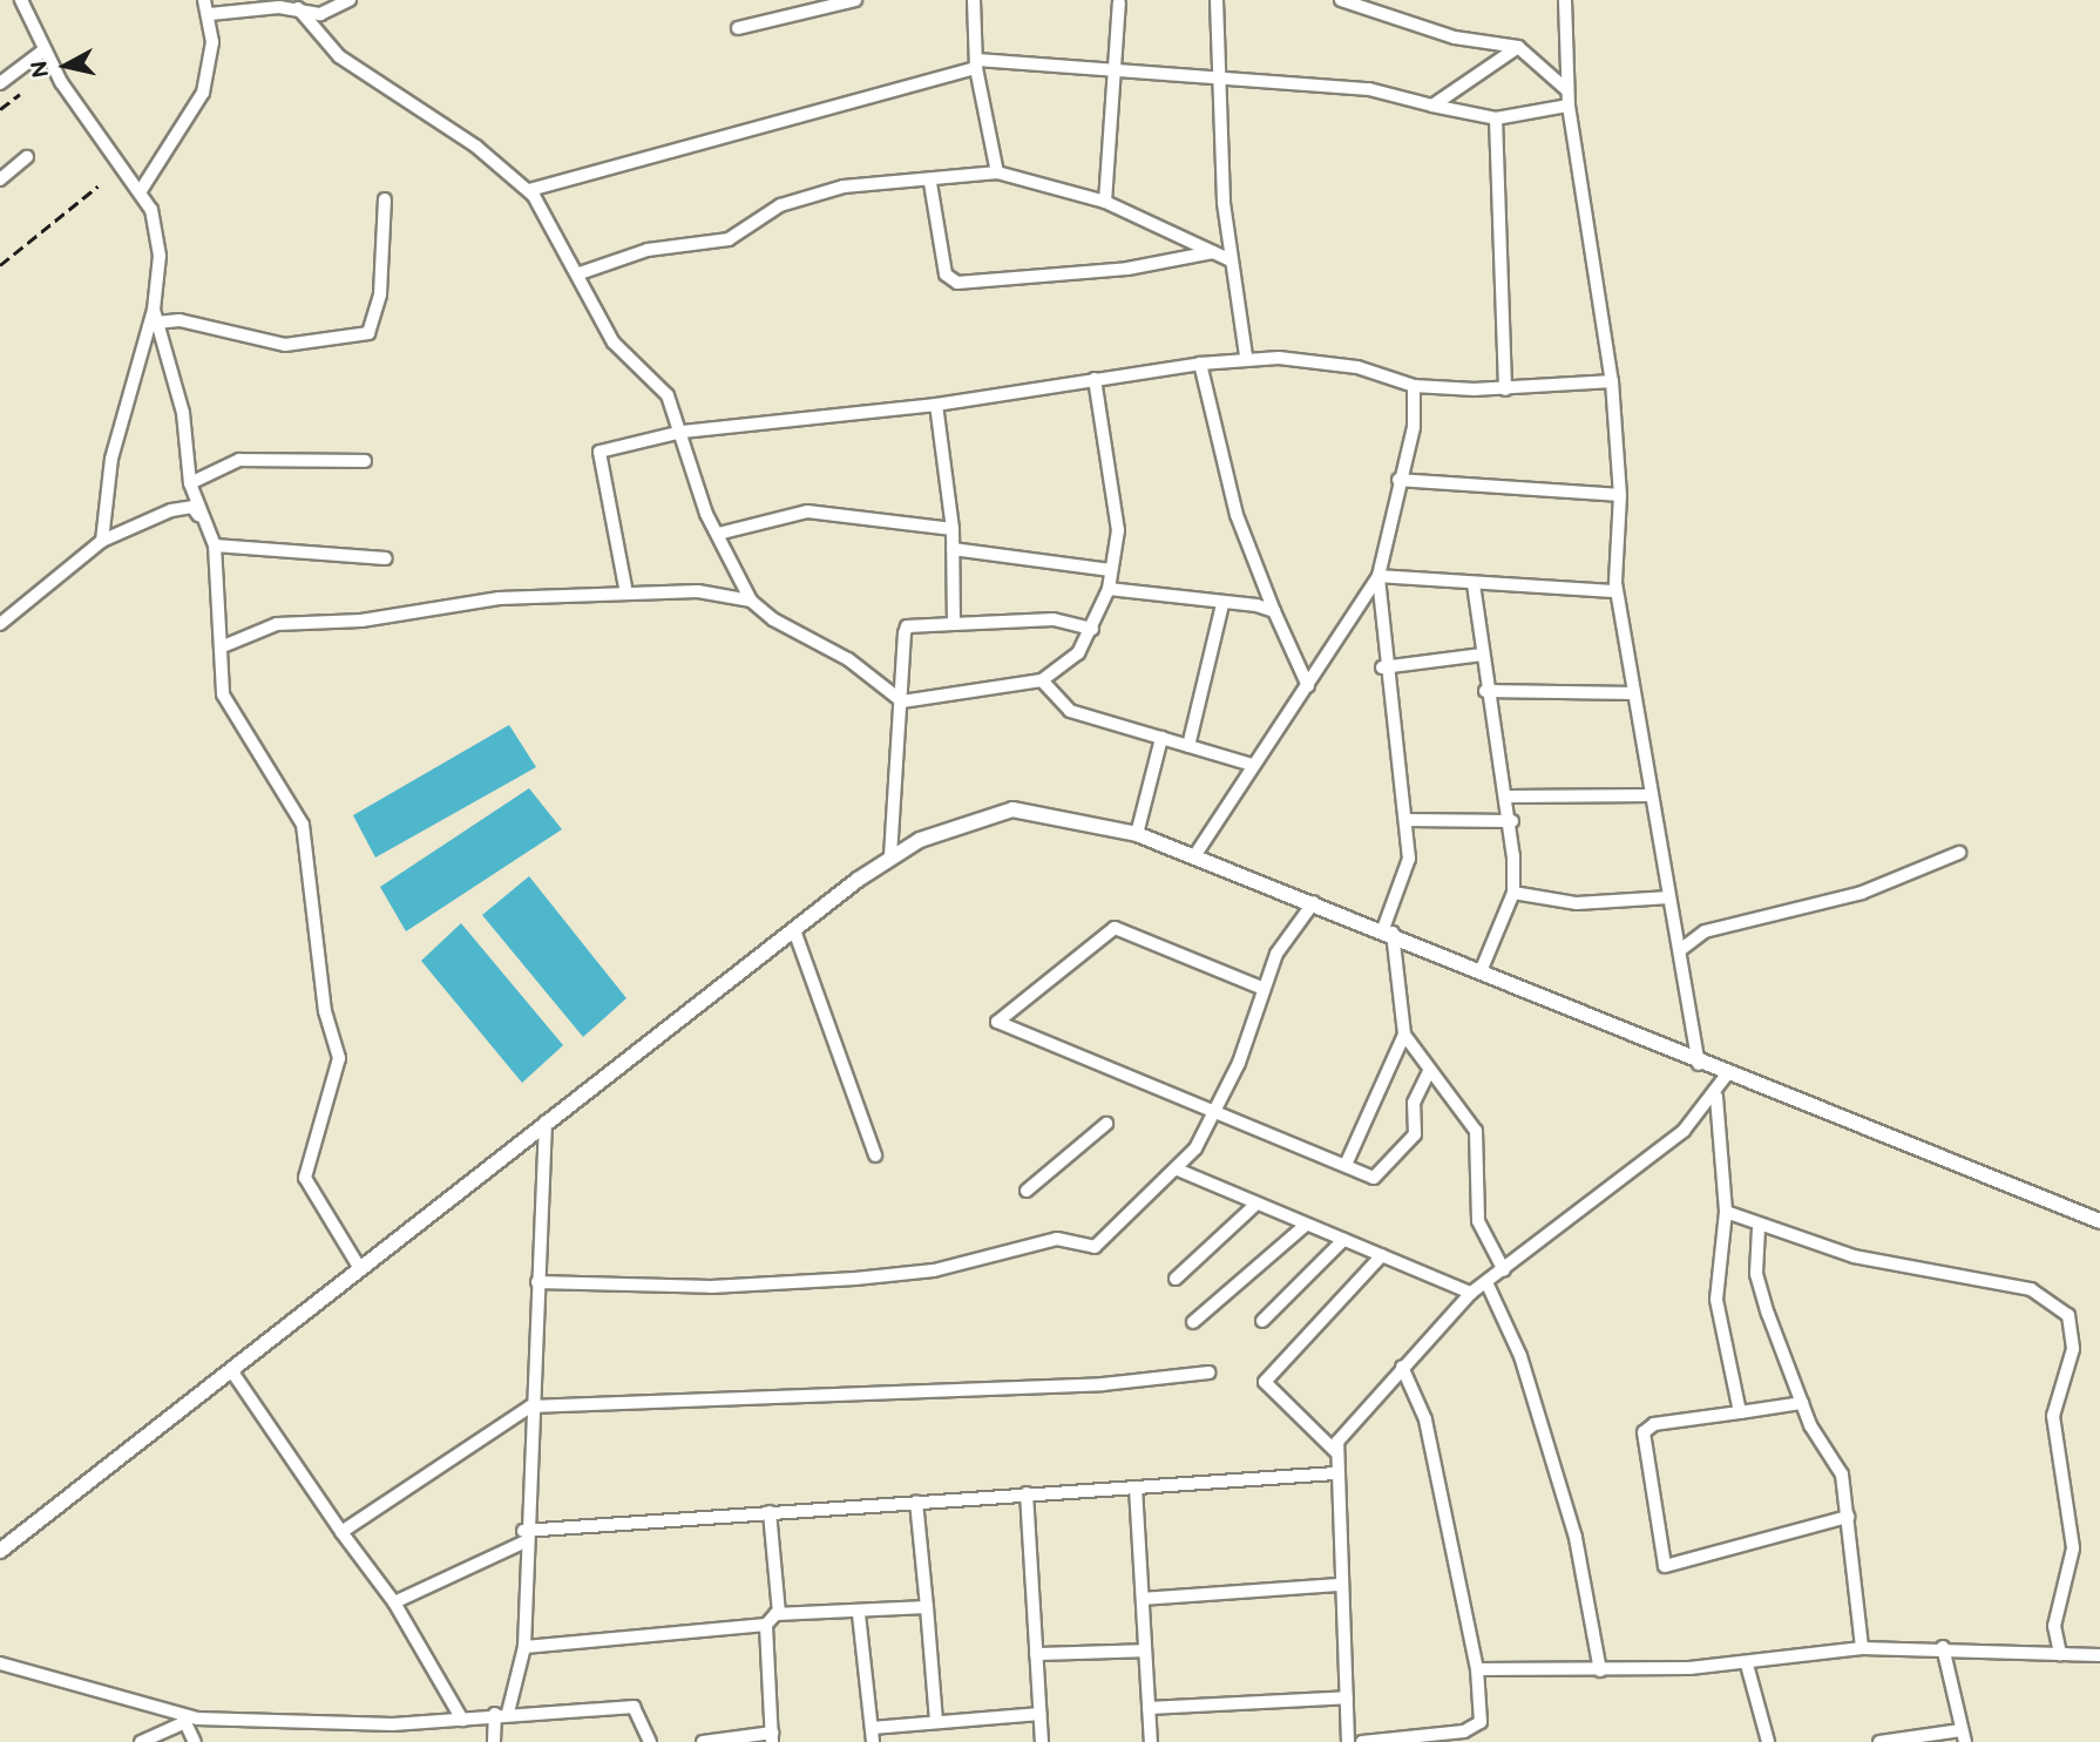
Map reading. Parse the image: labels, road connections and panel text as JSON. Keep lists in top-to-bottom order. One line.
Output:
{"north":"left"}
